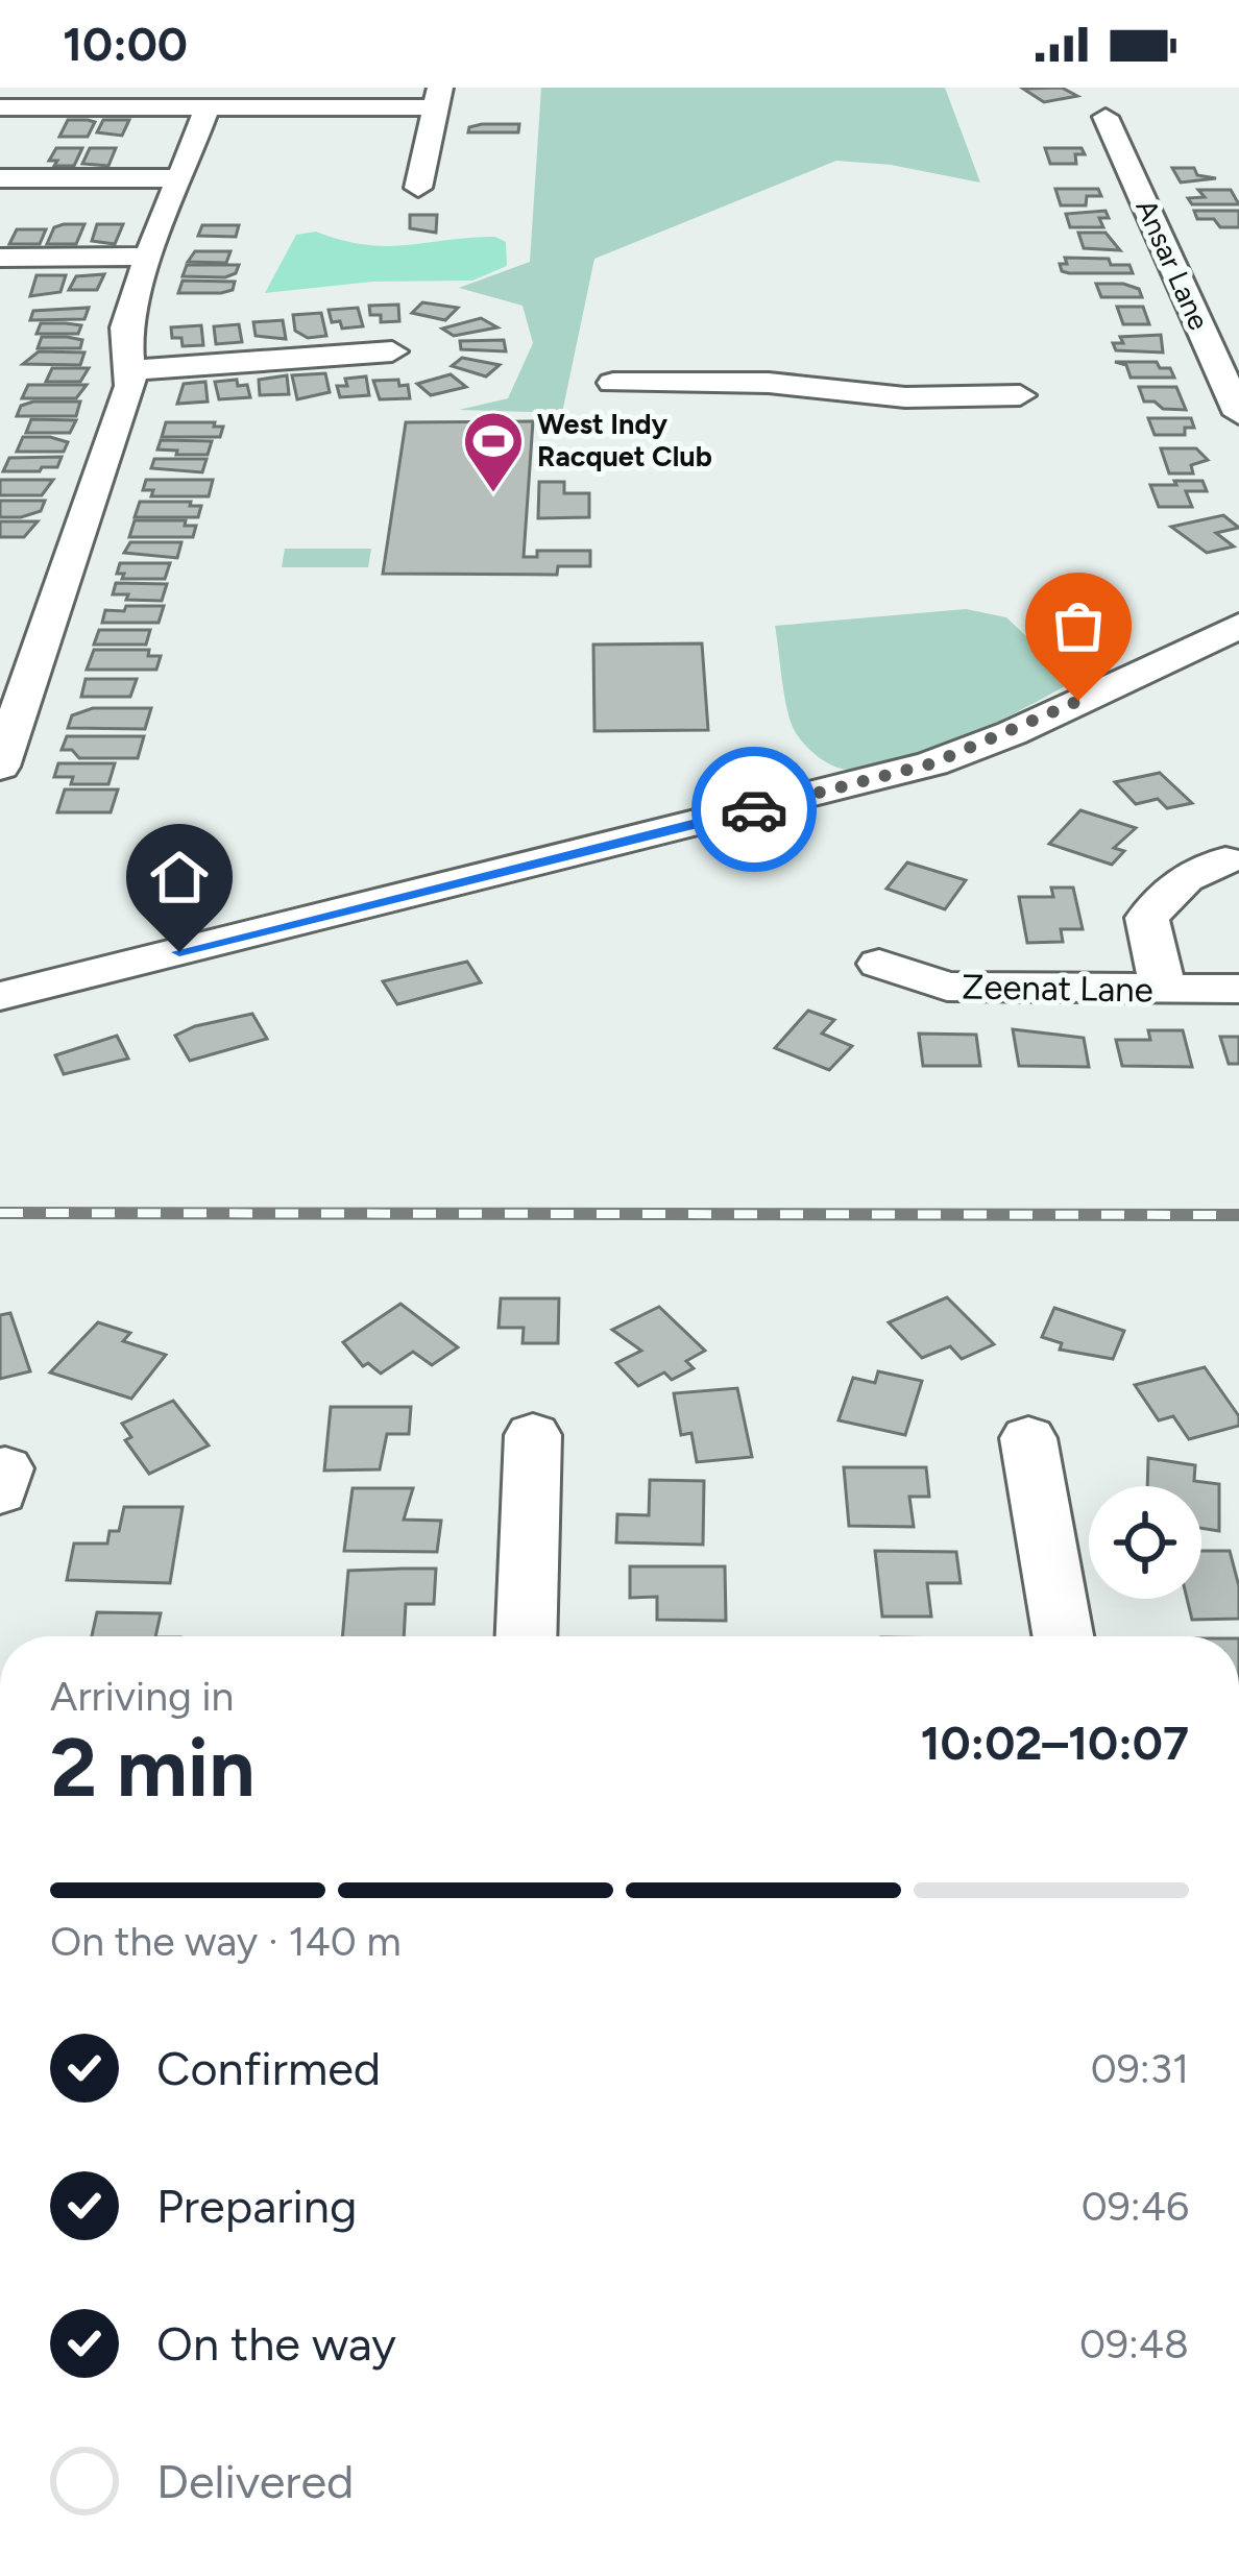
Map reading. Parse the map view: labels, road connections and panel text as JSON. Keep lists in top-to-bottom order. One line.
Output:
{"streets":{"street":["Ansar Lane","Zeenat Lane"]},"places":{"sports":["West Indy Racquet Club"]},"page":{"status":"10:00","heading":["2 min","Arriving in","10:02–10:07"],"bar":"On the way · 140 m","list":[["Confirmed","09:31"],["Preparing","09:46"],["On the way","09:48"],"Delivered"]}}
